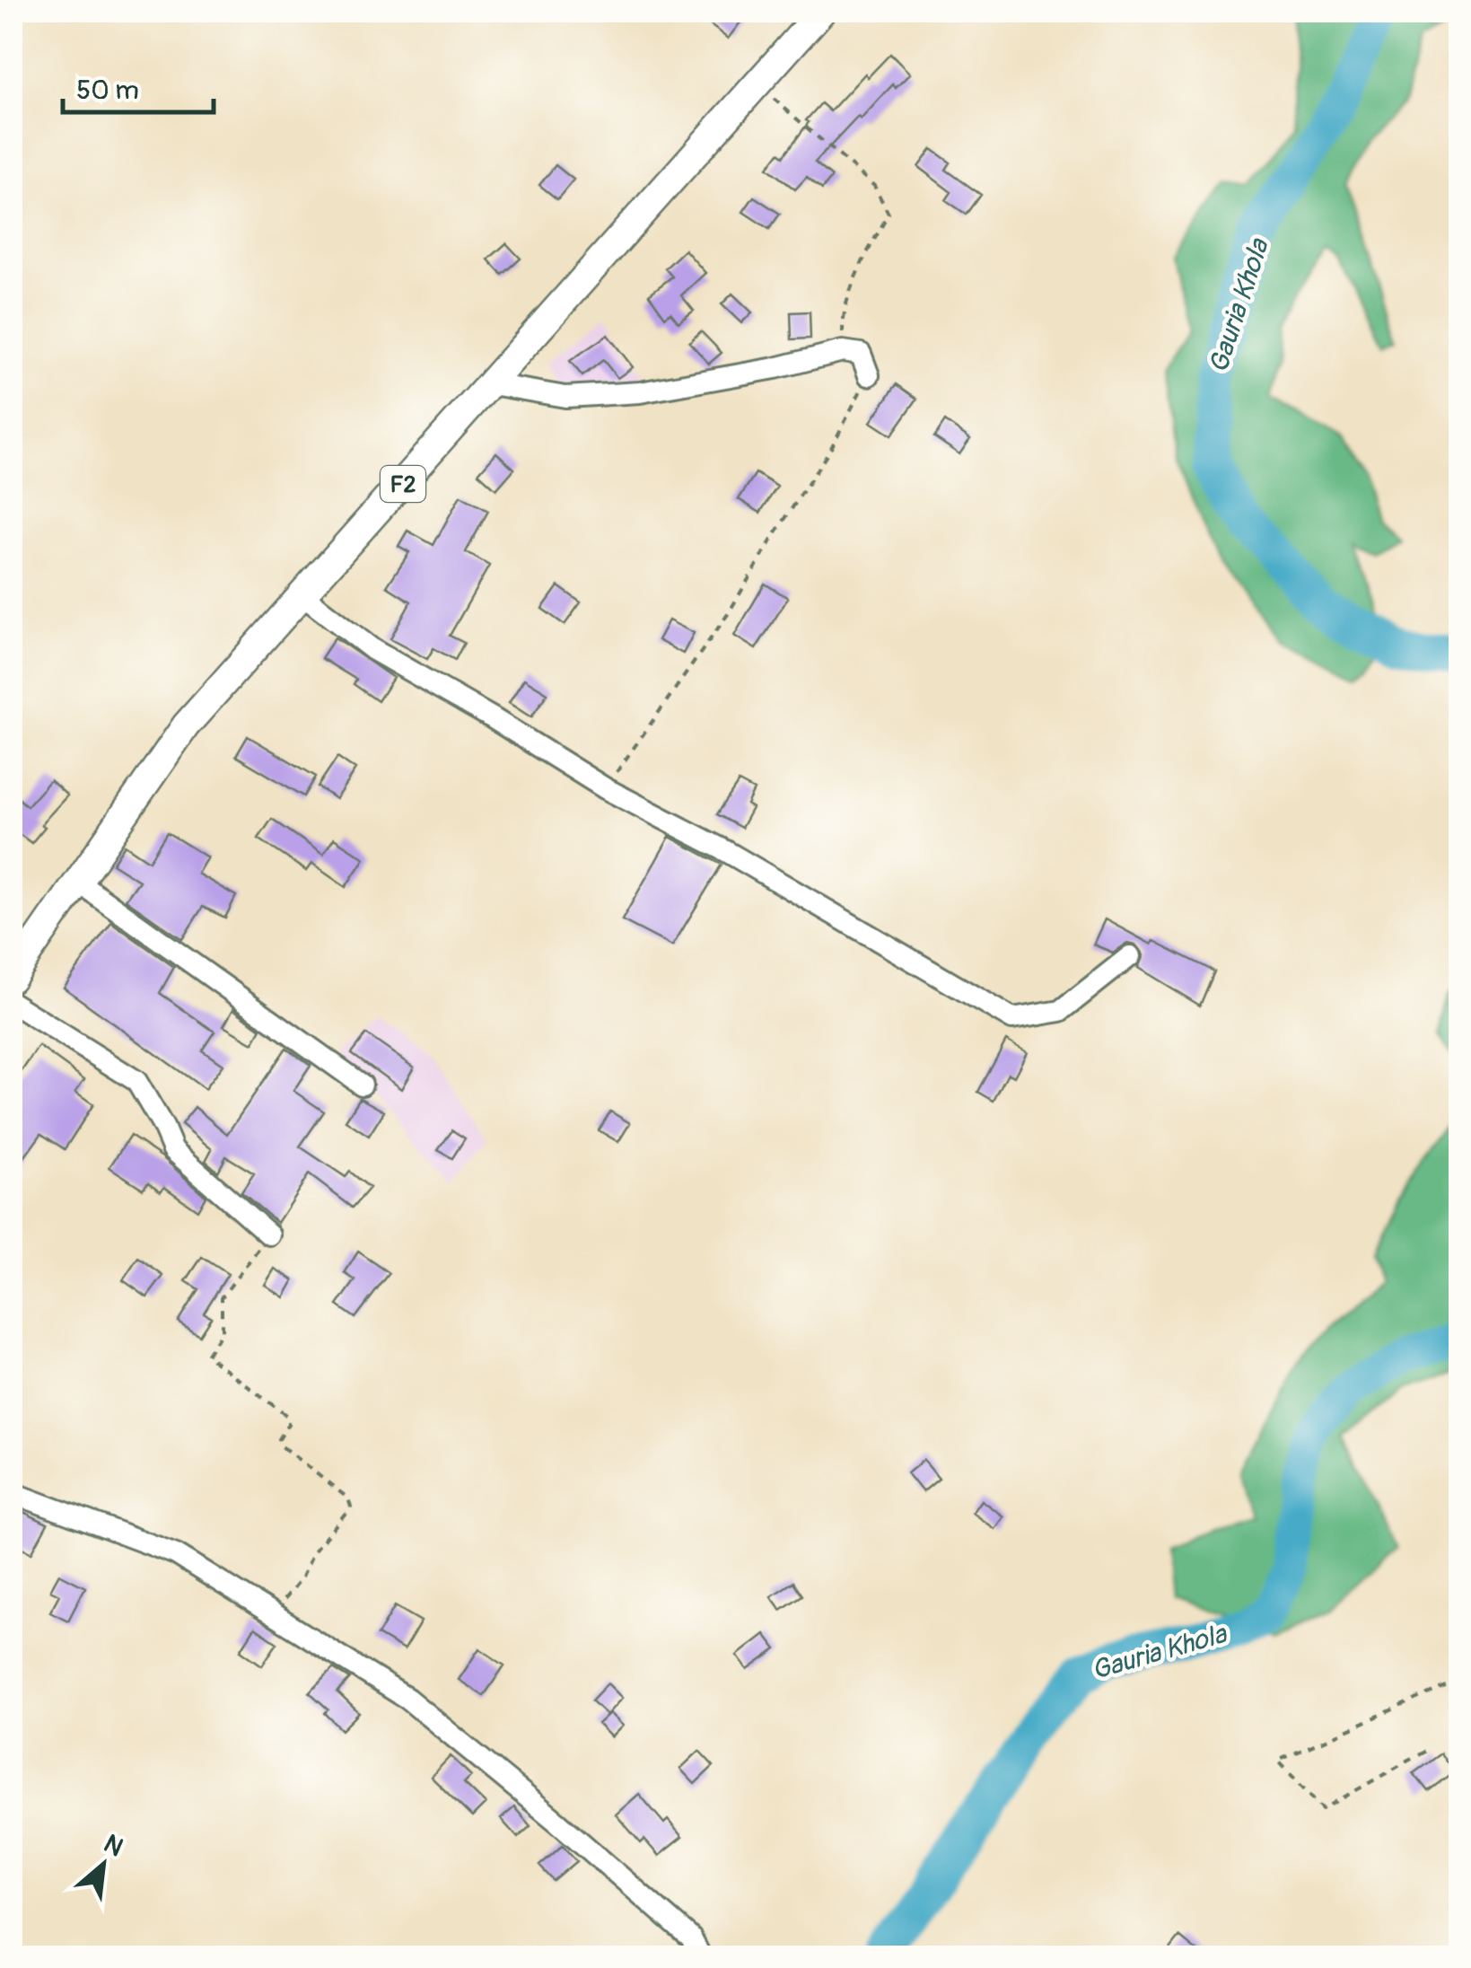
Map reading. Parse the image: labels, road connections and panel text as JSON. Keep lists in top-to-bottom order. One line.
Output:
{"streets":{"main road":["F2"]},"water":["Gauria Khola"],"scale_bar":"50 m","north":"top right"}
